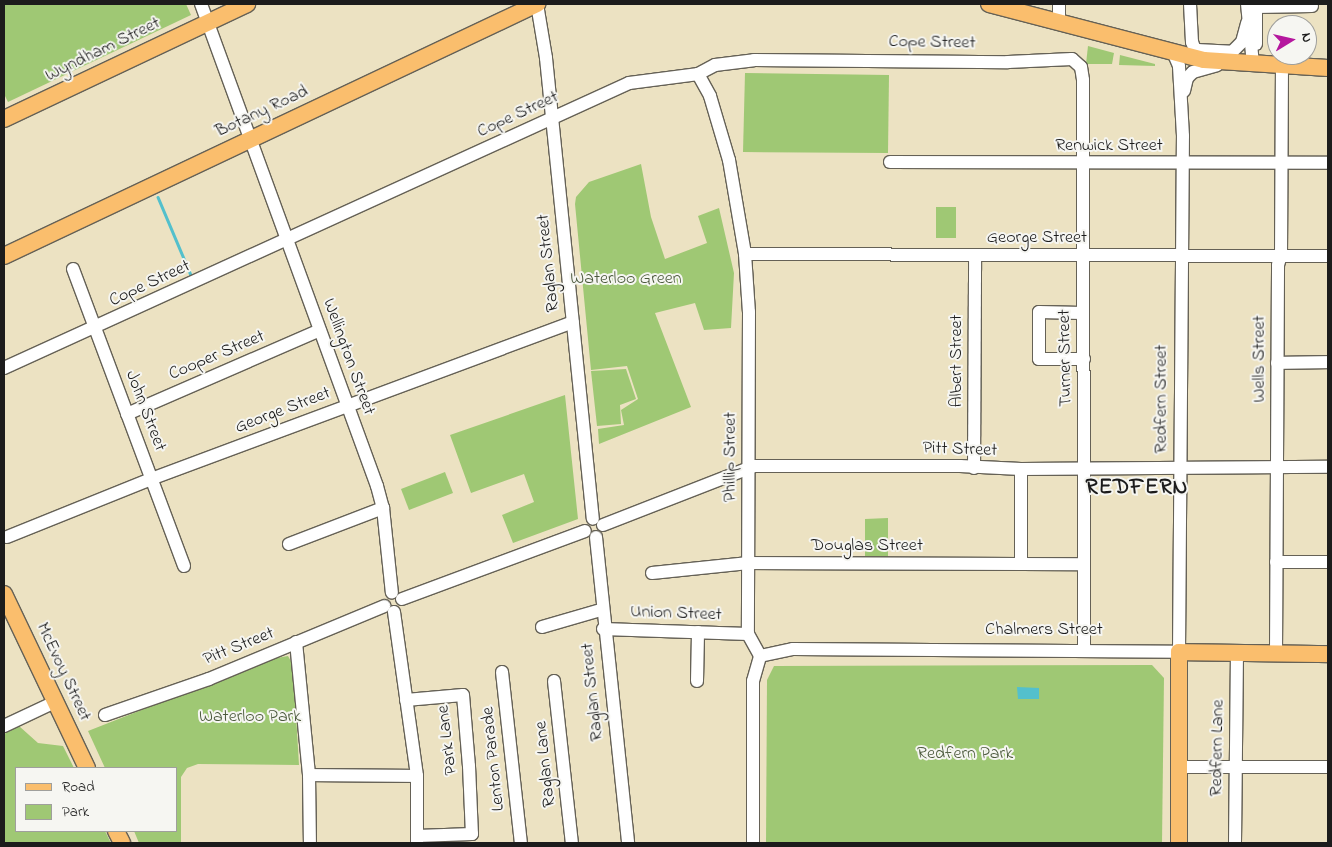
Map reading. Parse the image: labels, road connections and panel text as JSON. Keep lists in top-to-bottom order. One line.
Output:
{"streets":{"main road":["Wyndham Street","Botany Road","Redfern Street","Chalmers Street","McEvoy Street"],"street":["Cope Street","Renwick Street","George Street","Raglan Street","Cooper Street","Wellington Street","Turner Street","Wells Street","Albert Street","John Street","Pitt Street","Phillip Street","Douglas Street","Union Street","Park Lane","Redfern Lane","Lenton Parade","Raglan Lane"]},"crossings":[["Cope Street","Raglan Street"],["Cope Street","Wellington Street"],["Cope Street","Turner Street"],["Cope Street","John Street"],["Cope Street","Phillip Street"],["Wyndham Street","Wellington Street"],["Botany Road","Raglan Street"],["Botany Road","Wellington Street"],["Renwick Street","Turner Street"],["Renwick Street","Wells Street"],["Renwick Street","Redfern Street"],["George Street","Raglan Street"],["George Street","Wellington Street"],["George Street","Turner Street"],["George Street","Wells Street"],["George Street","Albert Street"],["George Street","Redfern Street"],["George Street","John Street"],["George Street","Phillip Street"],["Raglan Street","Pitt Street"],["Raglan Street","Union Street"],["Cooper Street","Wellington Street"],["Cooper Street","John Street"],["Turner Street","Pitt Street"],["Turner Street","Douglas Street"],["Turner Street","Chalmers Street"],["Wells Street","Pitt Street"],["Wells Street","Chalmers Street"],["Albert Street","Pitt Street"],["Redfern Street","Pitt Street"],["Redfern Street","Chalmers Street"],["Pitt Street","Phillip Street"],["Phillip Street","Douglas Street"],["Phillip Street","Union Street"],["Phillip Street","Chalmers Street"],["Chalmers Street","Redfern Lane"]],"districts":["REDFERN"],"parks":["Waterloo Green","Waterloo Park","Redfern Park"],"legend":["Road","Park"],"north":"right"}
